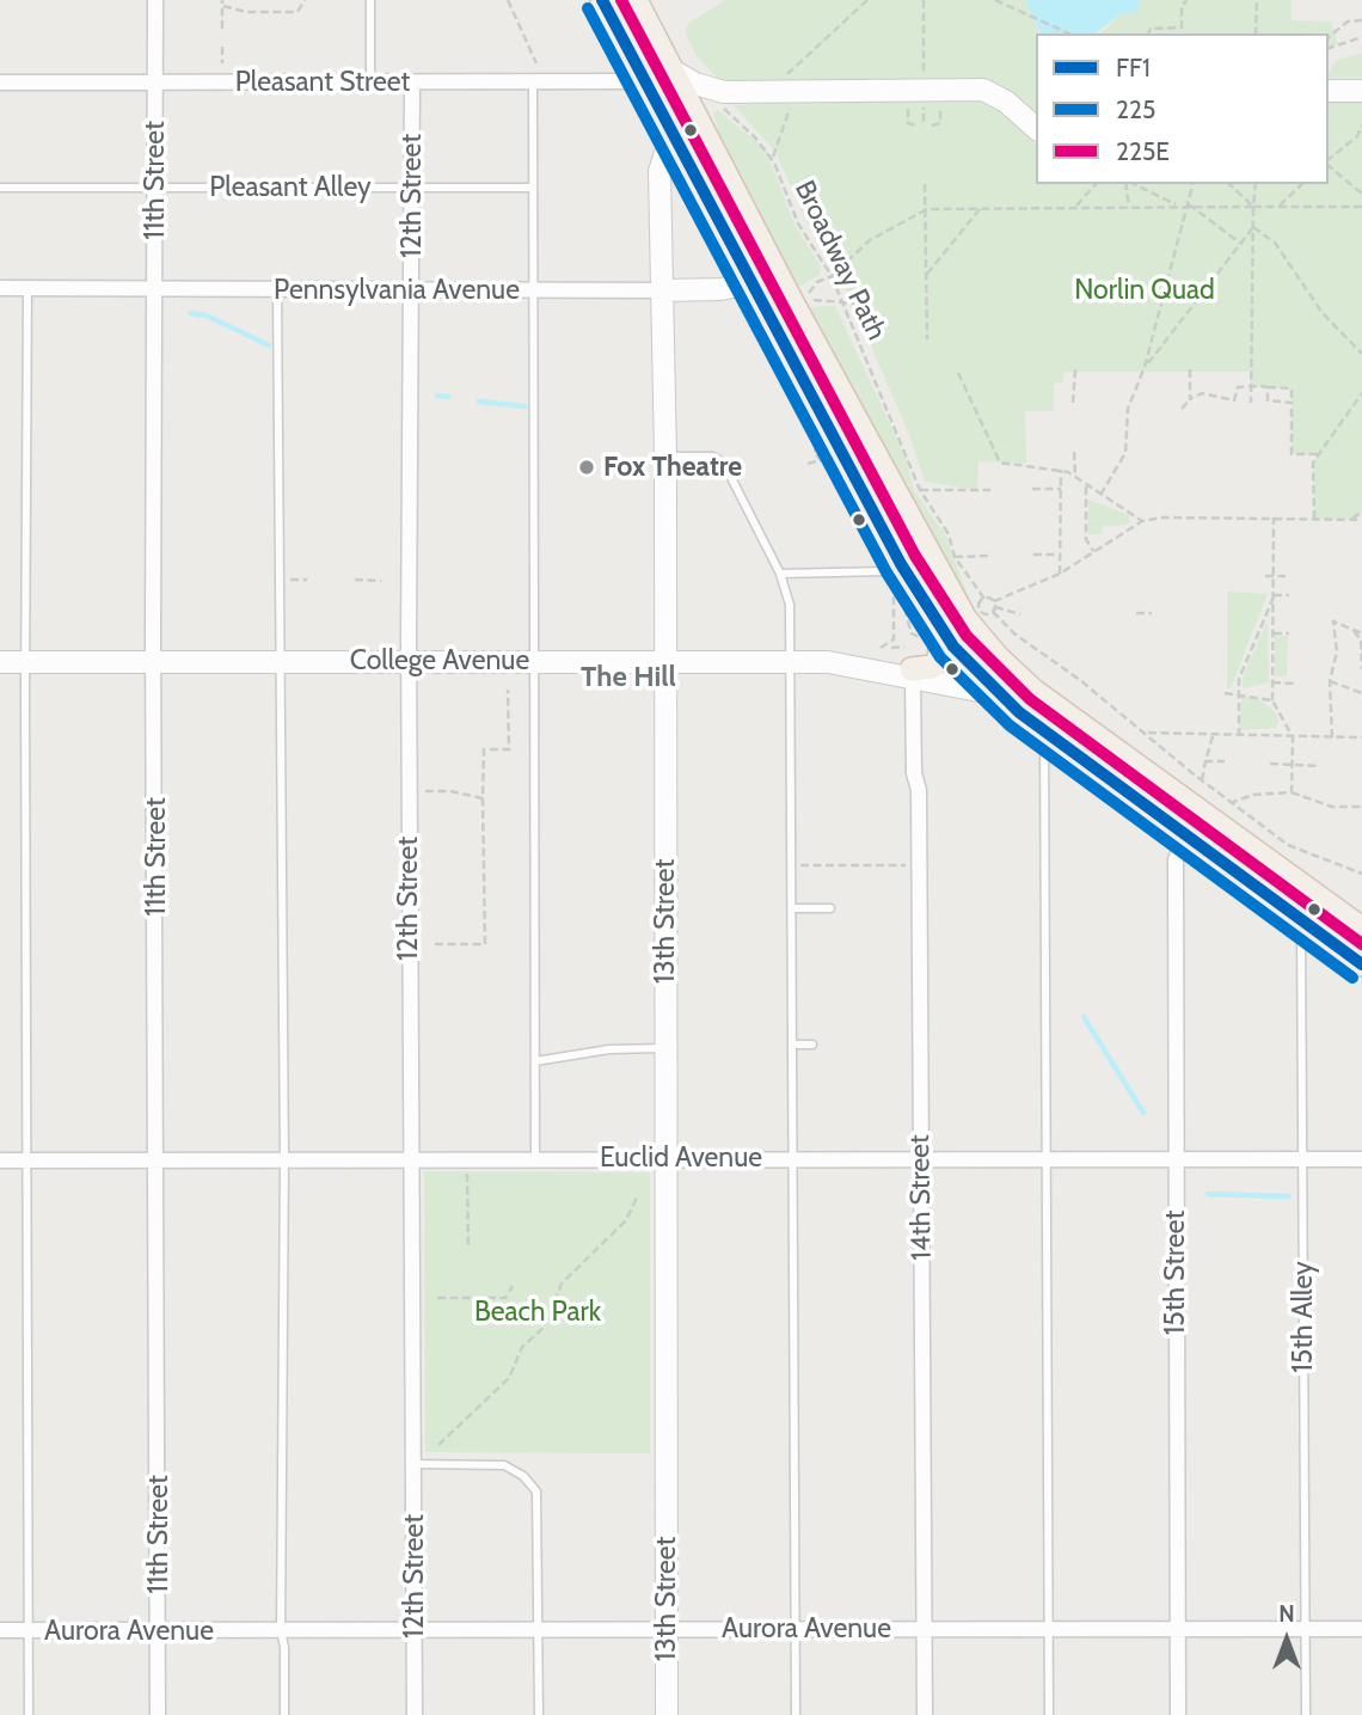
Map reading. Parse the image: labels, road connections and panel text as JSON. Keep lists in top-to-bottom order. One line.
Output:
{"streets":{"street":["Pleasant Street","11th Street","12th Street","Pennsylvania Avenue","College Avenue","13th Street","Euclid Avenue","14th Street","15th Street","Aurora Avenue"],"lane":["Pleasant Alley","15th Alley"],"path":["Broadway Path"]},"crossings":[["Pleasant Street","11th Street"],["Pleasant Street","12th Street"],["11th Street","Pleasant Alley"],["11th Street","Pennsylvania Avenue"],["11th Street","College Avenue"],["11th Street","Euclid Avenue"],["11th Street","Aurora Avenue"],["Pleasant Alley","12th Street"],["12th Street","Pennsylvania Avenue"],["12th Street","College Avenue"],["12th Street","Euclid Avenue"],["12th Street","Aurora Avenue"],["Pennsylvania Avenue","13th Street"],["College Avenue","13th Street"],["College Avenue","14th Street"],["13th Street","Euclid Avenue"],["13th Street","Aurora Avenue"],["Euclid Avenue","14th Street"],["Euclid Avenue","15th Street"],["Euclid Avenue","15th Alley"],["14th Street","Aurora Avenue"],["15th Street","Aurora Avenue"],["15th Alley","Aurora Avenue"]],"districts":["The Hill"],"parks":["Norlin Quad","Beach Park"],"places":["Fox Theatre"],"lines":["transit line FF1","transit line 225E","transit line 225"],"legend":["FF1","225","225E"],"north":"top"}
